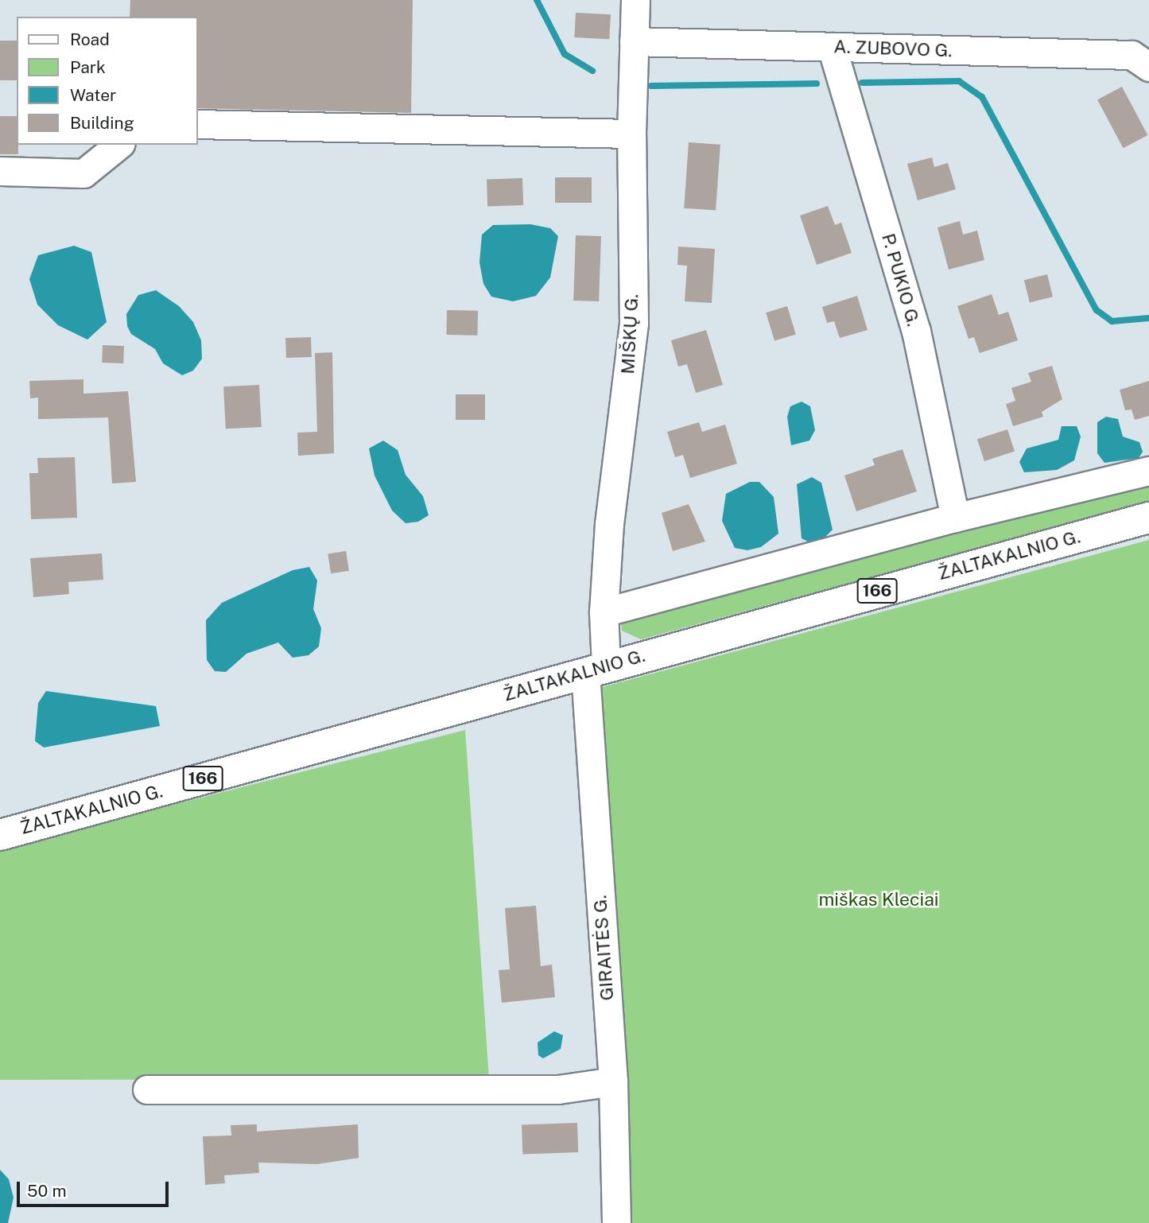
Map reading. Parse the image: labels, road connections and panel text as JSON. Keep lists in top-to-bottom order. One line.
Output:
{"streets":{"main road":["ŽALTAKALNIO G.","166"],"street":["A. ZUBOVO G.","P. PUKIO G.","MIŠKŲ G.","GIRAITĖS G."]},"crossings":[["A. ZUBOVO G.","P. PUKIO G."],["A. ZUBOVO G.","MIŠKŲ G."],["MIŠKŲ G.","ŽALTAKALNIO G."],["MIŠKŲ G.","GIRAITĖS G."],["ŽALTAKALNIO G.","GIRAITĖS G."]],"parks":["miškas Kleciai"],"legend":["Road","Park","Water","Building"],"scale_bar":"50 m"}
